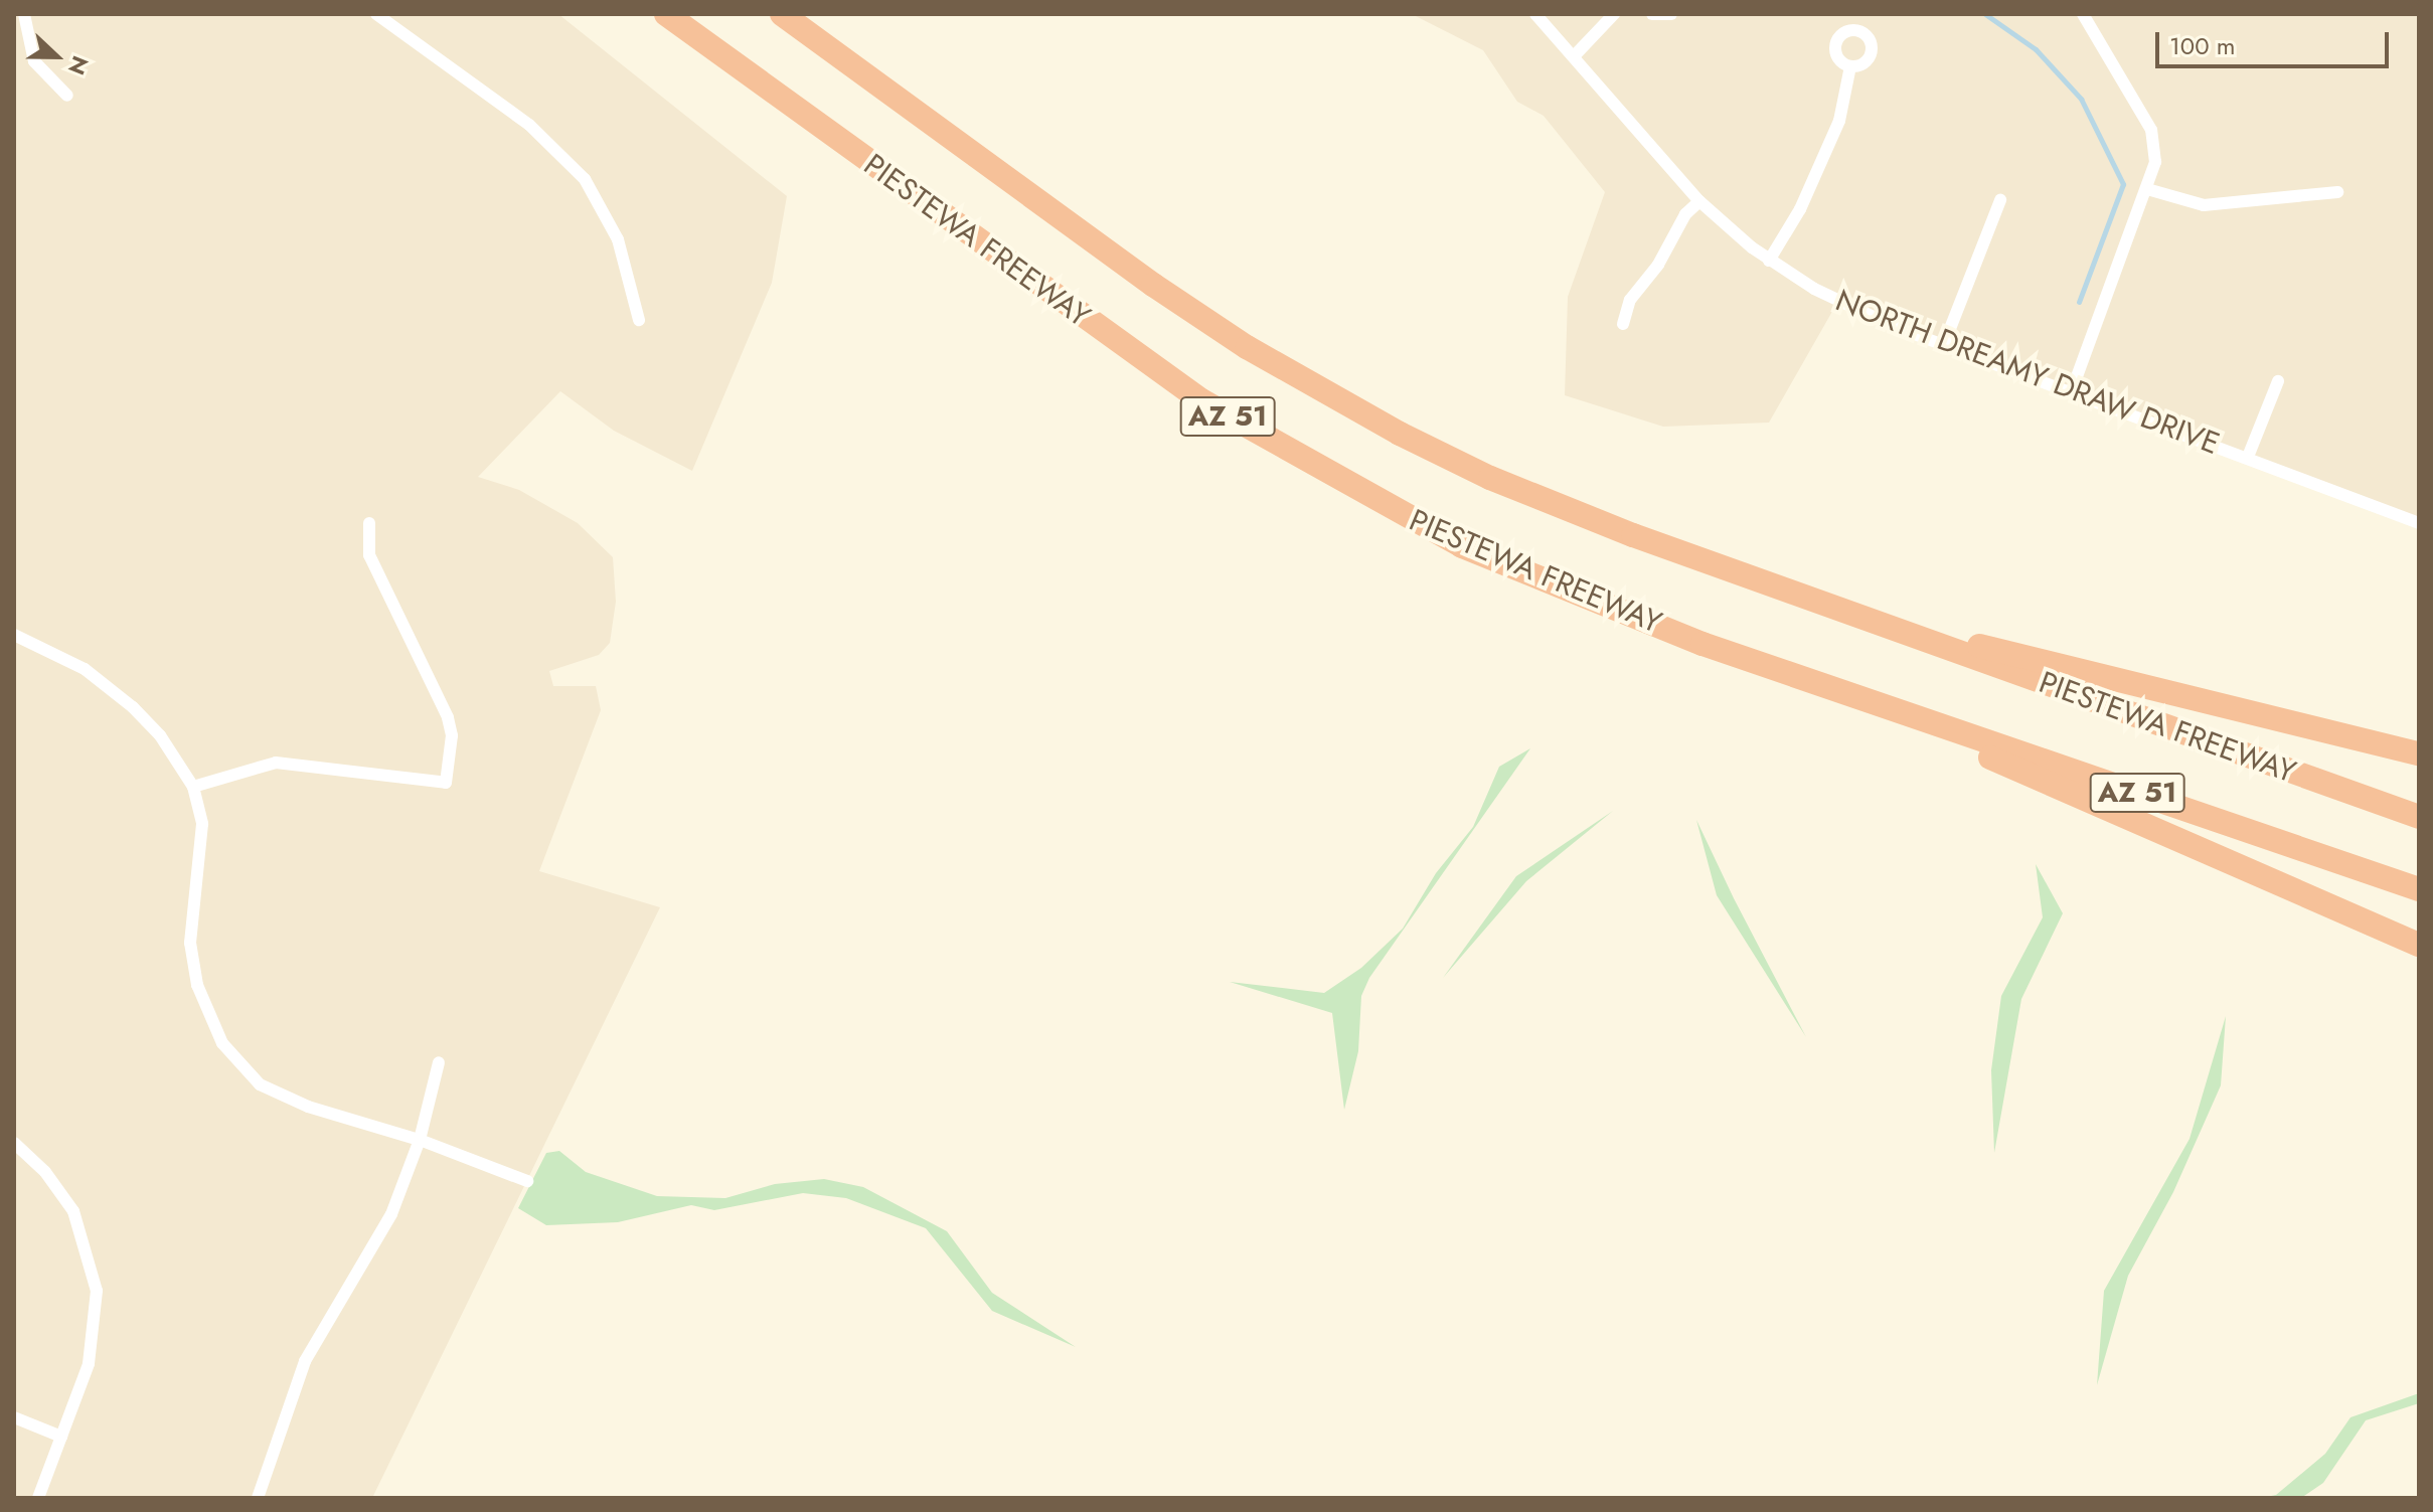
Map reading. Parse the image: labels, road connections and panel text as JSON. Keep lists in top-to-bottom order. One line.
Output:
{"streets":{"highway":["PIESTEWA FREEWAY","AZ 51"],"street":["NORTH DREAMY DRAW DRIVE"]},"scale_bar":"100 m","north":"right"}
